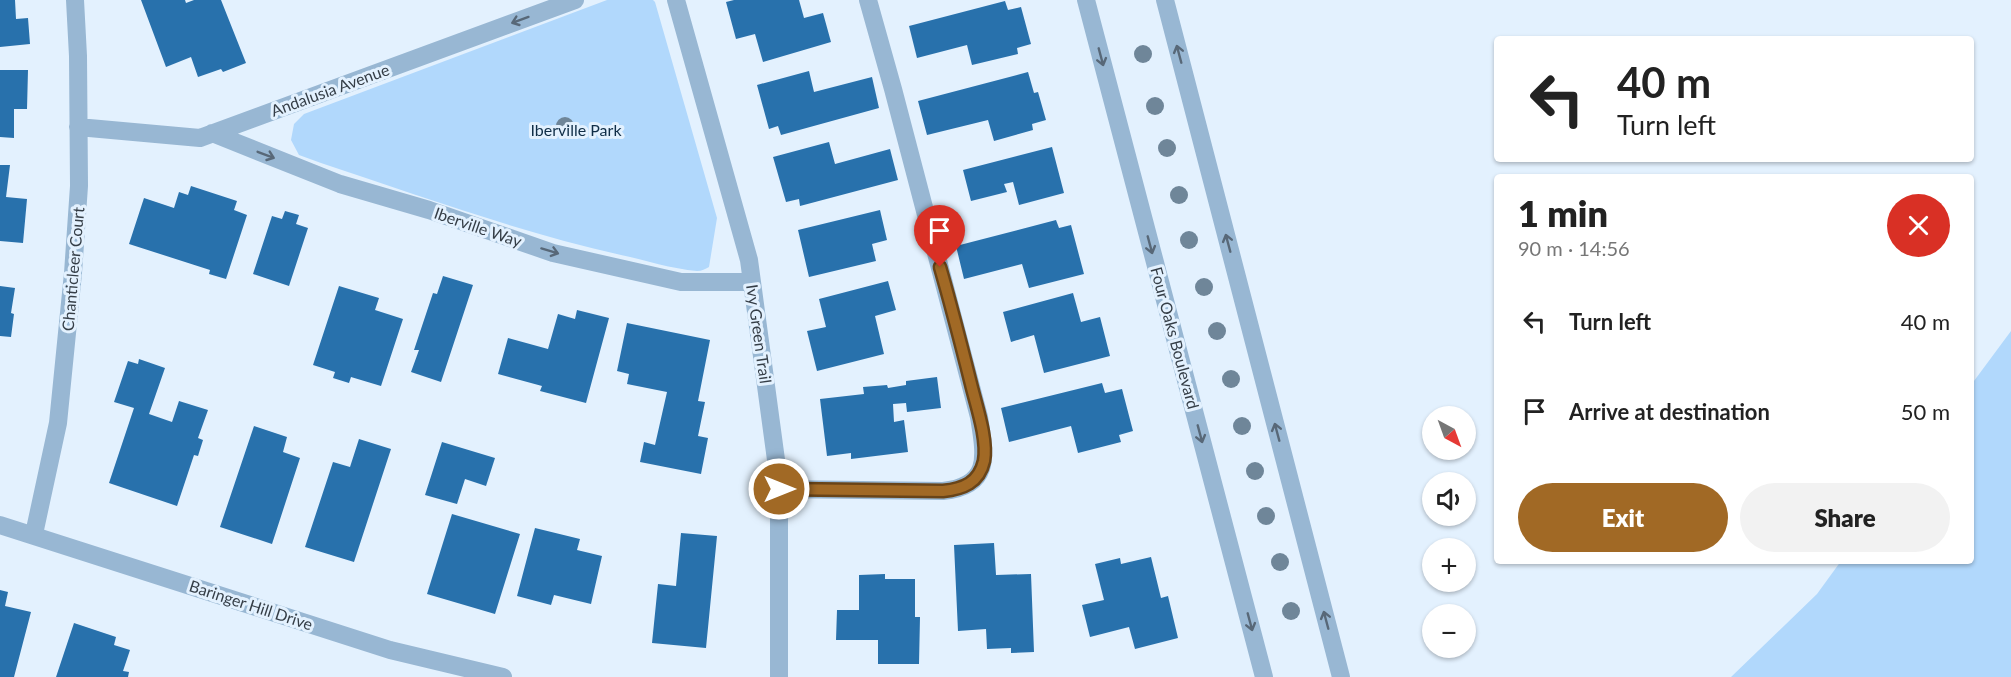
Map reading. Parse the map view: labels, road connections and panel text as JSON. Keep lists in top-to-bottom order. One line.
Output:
{"streets":{"street":["Andalusia Avenue","Iberville Way","Chanticleer Court","Ivy Green Trail","Four Oaks Boulevard","Baringer Hill Drive"]},"crossings":[["Andalusia Avenue","Iberville Way"],["Andalusia Avenue","Chanticleer Court"],["Iberville Way","Ivy Green Trail"],["Chanticleer Court","Baringer Hill Drive"]],"one_way":["Andalusia Avenue","Iberville Way"],"parks":["Iberville Park"],"north":"bottom right","page":{"turn":["40 m","Turn left"],"heading":["1 min","90 m · 14:56"],"list":[{"name":"Turn left","value":"40 m"},{"name":"Arrive at destination","value":"50 m"}],"map_buttons":["+","−"],"buttons":["Exit","Share"]}}
